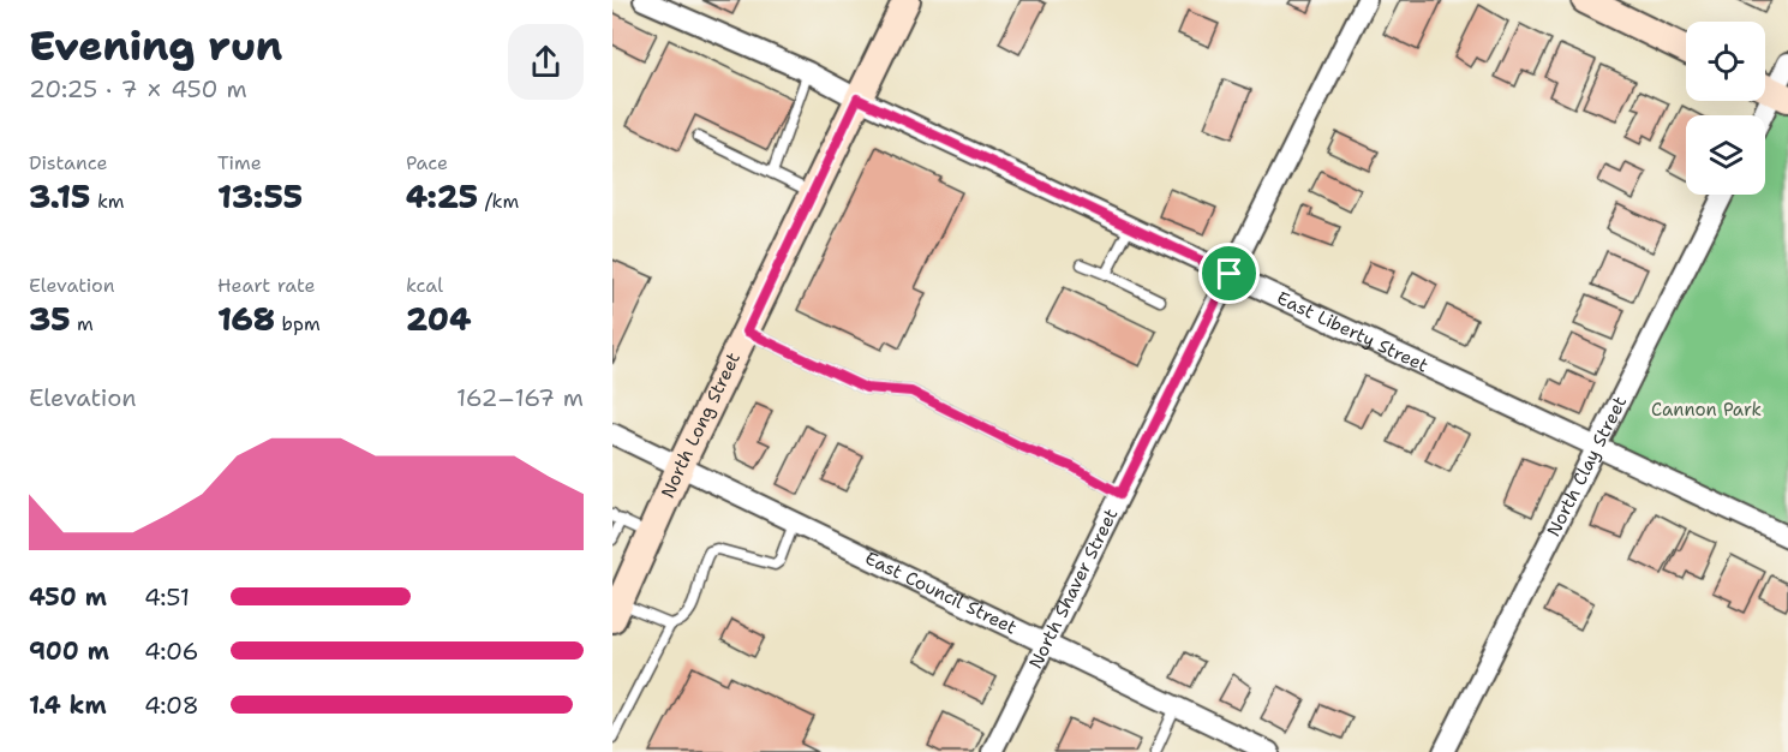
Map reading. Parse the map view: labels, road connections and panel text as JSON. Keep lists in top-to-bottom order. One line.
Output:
{"streets":{"street":["East Liberty Street","North Long Street","North Clay Street","North Shaver Street","East Council Street"]},"crossings":[["East Liberty Street","North Long Street"],["East Liberty Street","North Clay Street"],["East Liberty Street","North Shaver Street"],["North Long Street","East Council Street"],["North Shaver Street","East Council Street"]],"parks":["Cannon Park"],"page":{"heading":["Evening run","20:25 · 7 × 450 m"],"stats":[["Distance","3.15 km"],["Time","13:55"],["Pace","4:25 /km"],["Elevation","35 m"],["Heart rate","168 bpm"],["kcal","204"]],"chart":["Elevation","162–167 m"],"list":[{"name":"450 m","note":"4:51"},{"name":"900 m","note":"4:06"},{"name":"1.4 km","note":"4:08"}]}}
